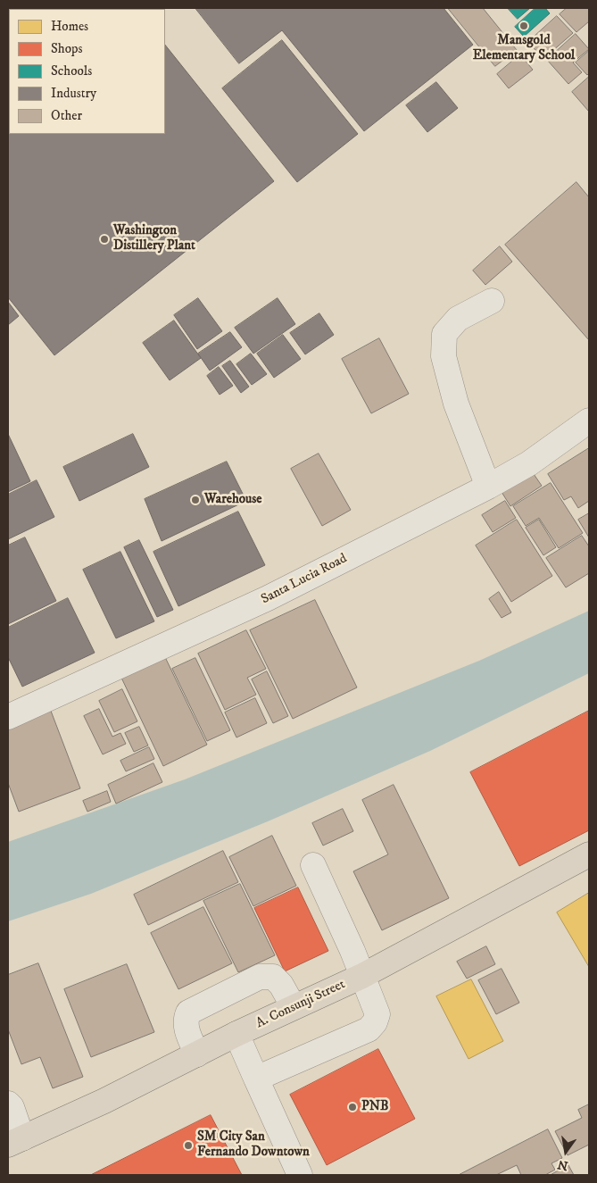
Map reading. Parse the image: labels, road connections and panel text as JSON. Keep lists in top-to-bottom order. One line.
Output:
{"streets":{"main road":["A. Consunji Street"],"street":["Santa Lucia Road"]},"places":["Mansgold Elementary School","Washington Distillery Plant","Warehouse","PNB","SM City San Fernando Downtown"],"legend":["Homes","Shops","Schools","Industry","Other"],"north":"bottom"}
